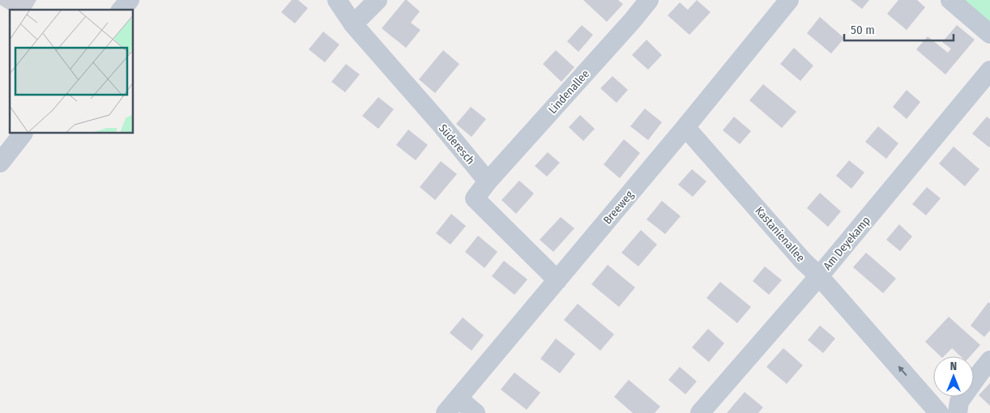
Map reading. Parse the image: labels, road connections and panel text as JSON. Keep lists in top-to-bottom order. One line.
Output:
{"streets":{"street":["Lindenallee","Süderesch","Breeweg","Kastanienallee","Am Deyekamp"]},"crossings":[["Lindenallee","Süderesch"],["Breeweg","Kastanienallee"],["Kastanienallee","Am Deyekamp"]],"one_way":["Kastanienallee"],"scale_bar":"50 m","north":"top"}
